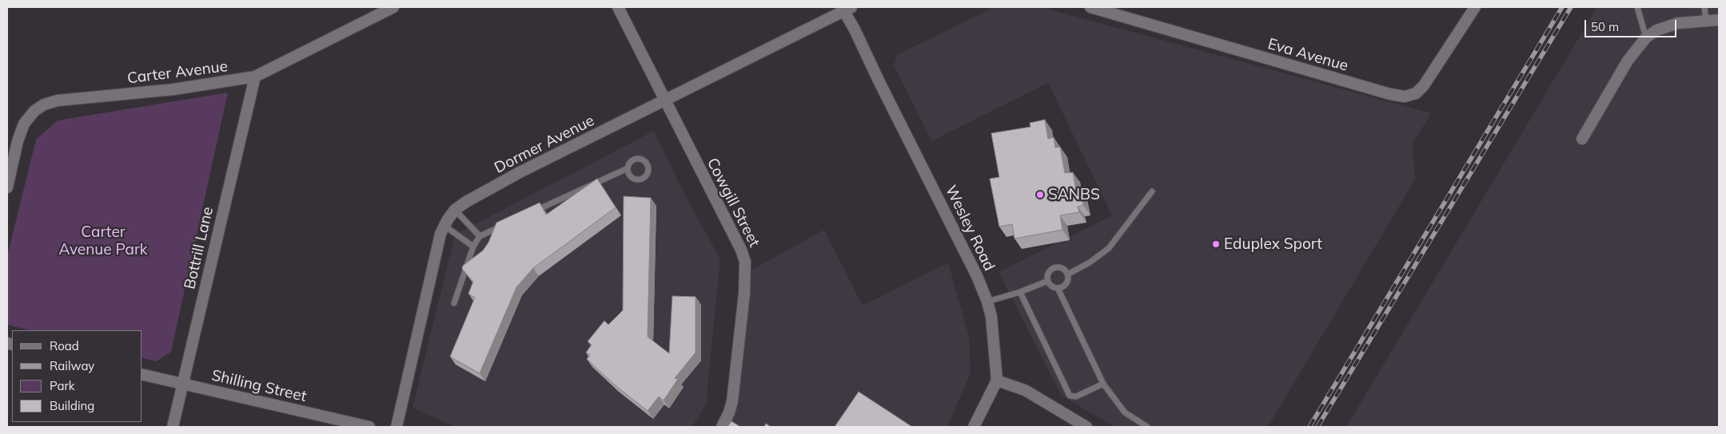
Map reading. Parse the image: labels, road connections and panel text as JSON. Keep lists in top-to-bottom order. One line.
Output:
{"streets":{"street":["Eva Avenue","Carter Avenue","Dormer Avenue","Cowgill Street","Wesley Road","Bottrill Lane","Shilling Street"]},"crossings":[["Carter Avenue","Bottrill Lane"],["Dormer Avenue","Cowgill Street"],["Dormer Avenue","Wesley Road"],["Bottrill Lane","Shilling Street"]],"parks":["Carter Avenue Park"],"places":["SANBS","Eduplex Sport"],"legend":["Road","Railway","Park","Building"],"scale_bar":"50 m"}
